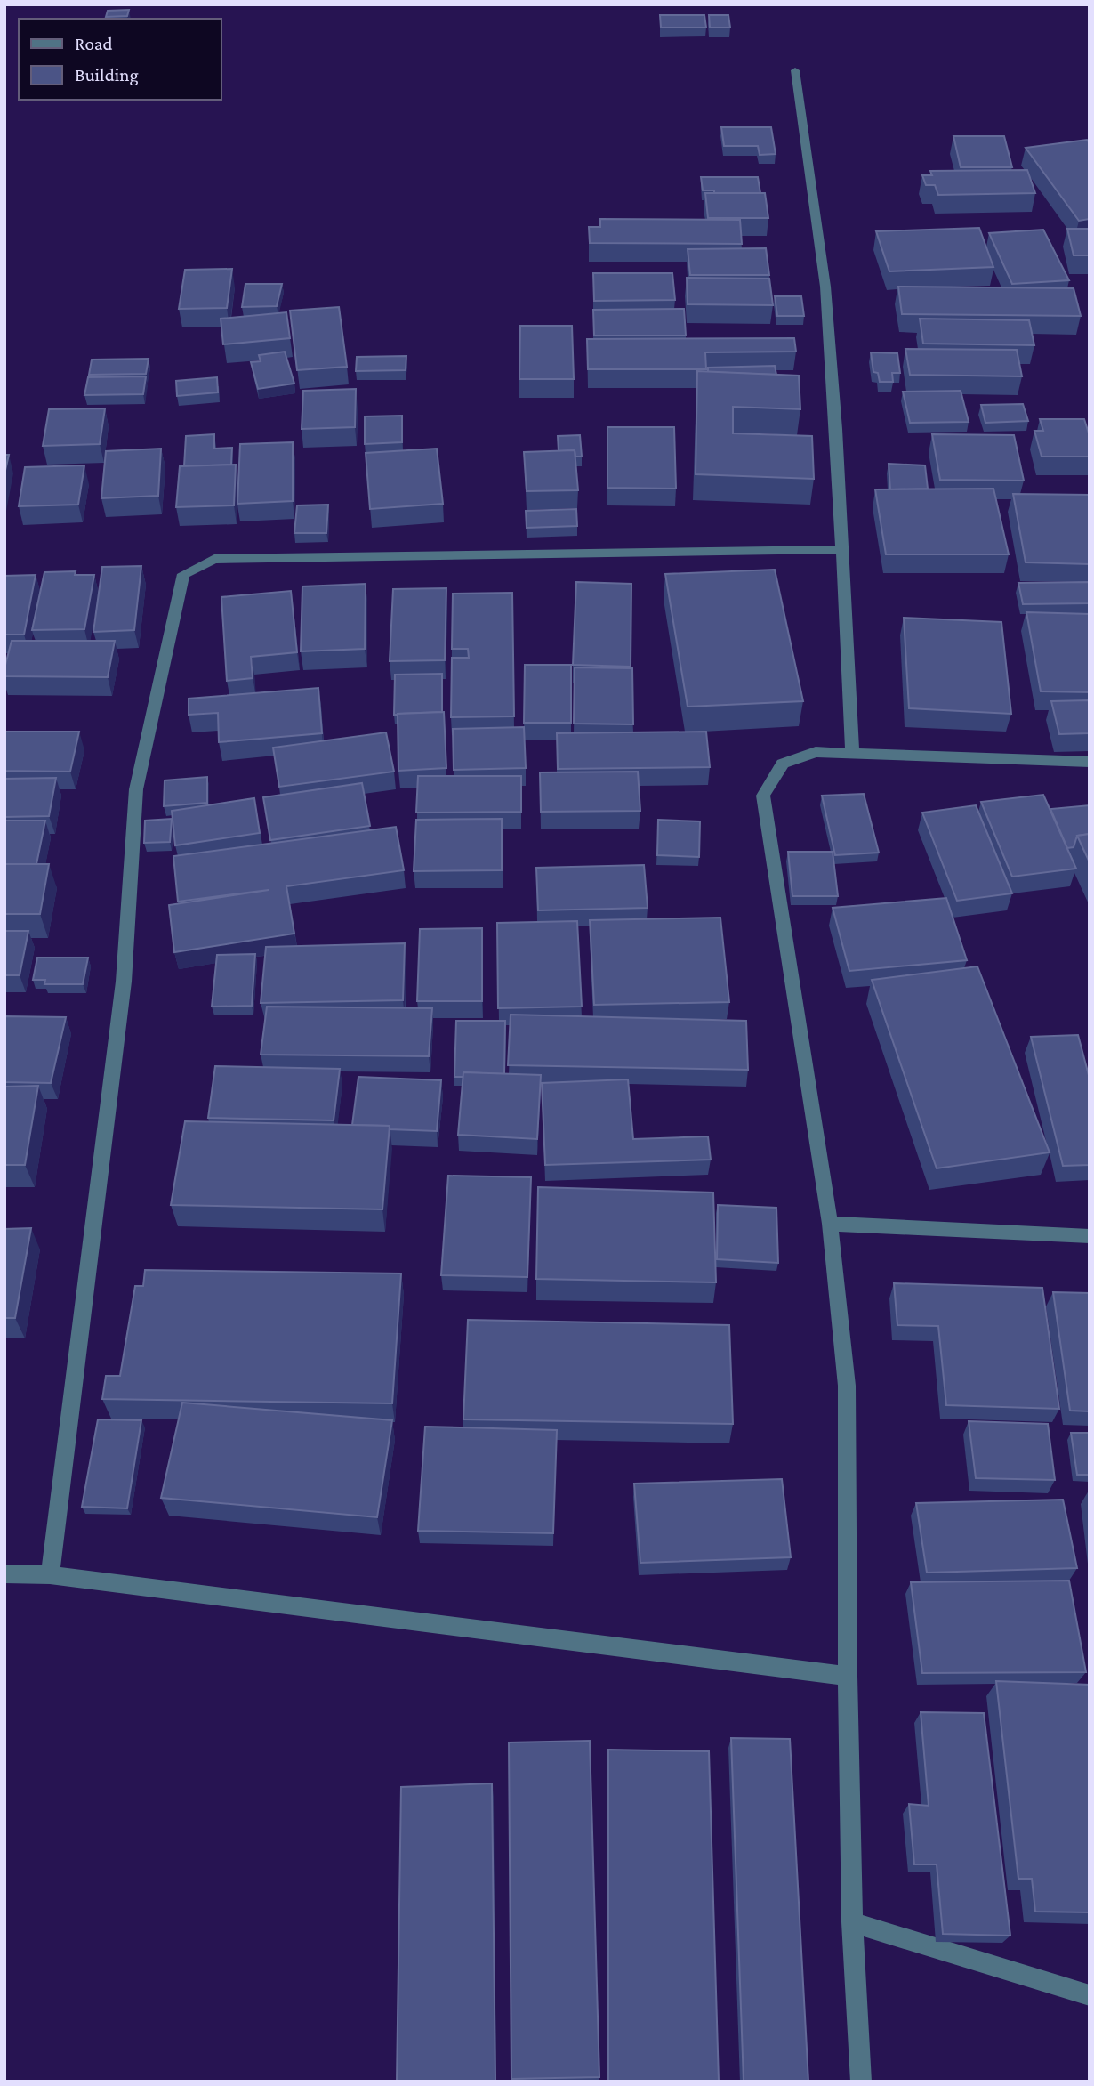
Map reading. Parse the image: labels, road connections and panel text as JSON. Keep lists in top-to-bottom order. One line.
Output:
{"legend":["Road","Building"]}
